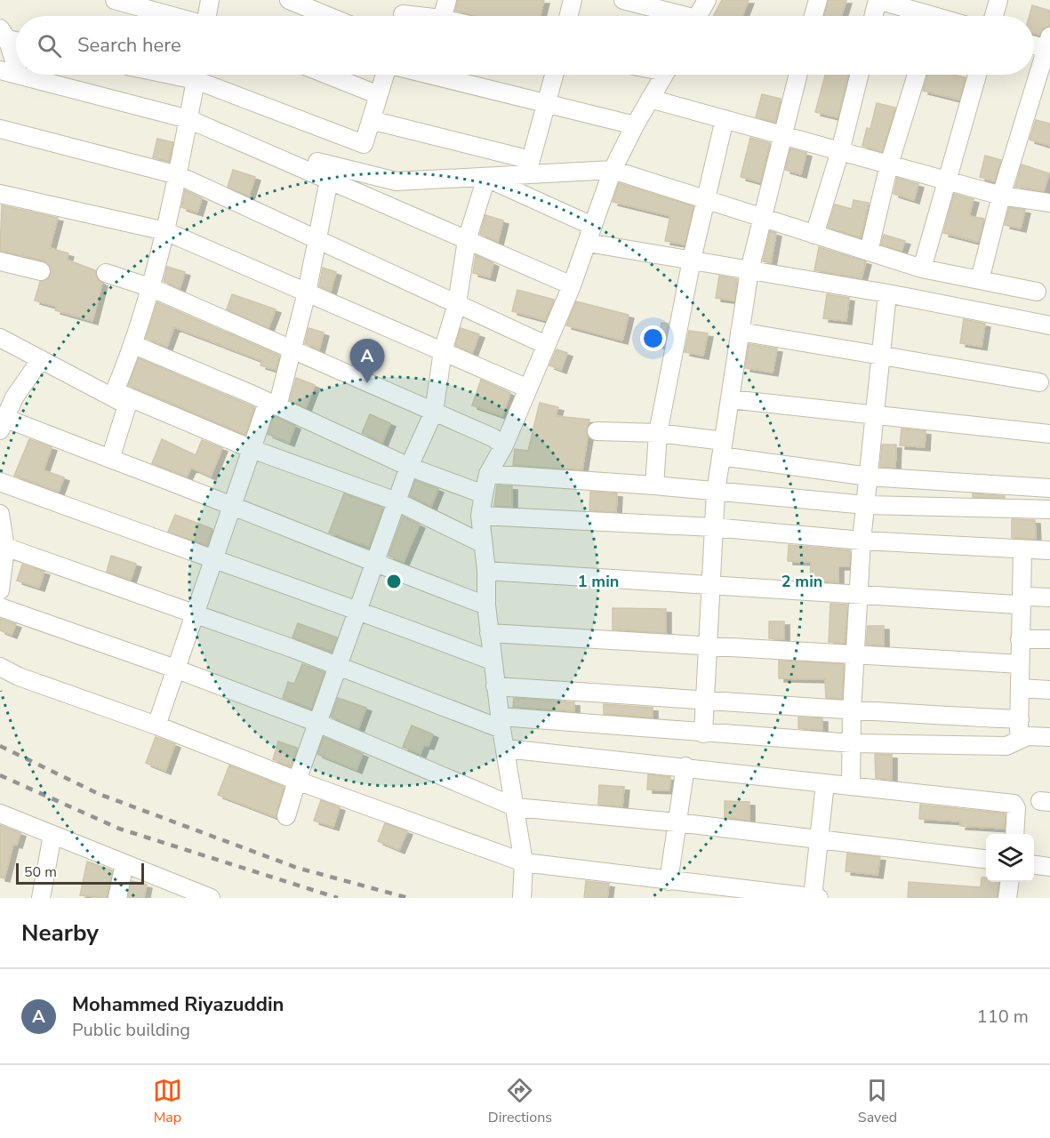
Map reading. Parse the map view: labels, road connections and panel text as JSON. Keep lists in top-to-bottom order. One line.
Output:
{"scale_bar":"50 m","page":{"search":"Search here","pins":"A","scale":"50 m","heading":"Nearby","list":[{"mark":"A","name":"Mohammed Riyazuddin","note":"Public building","value":"110 m"}],"nav":["Map","Directions","Saved"]},"rings":["1 min","2 min"]}
